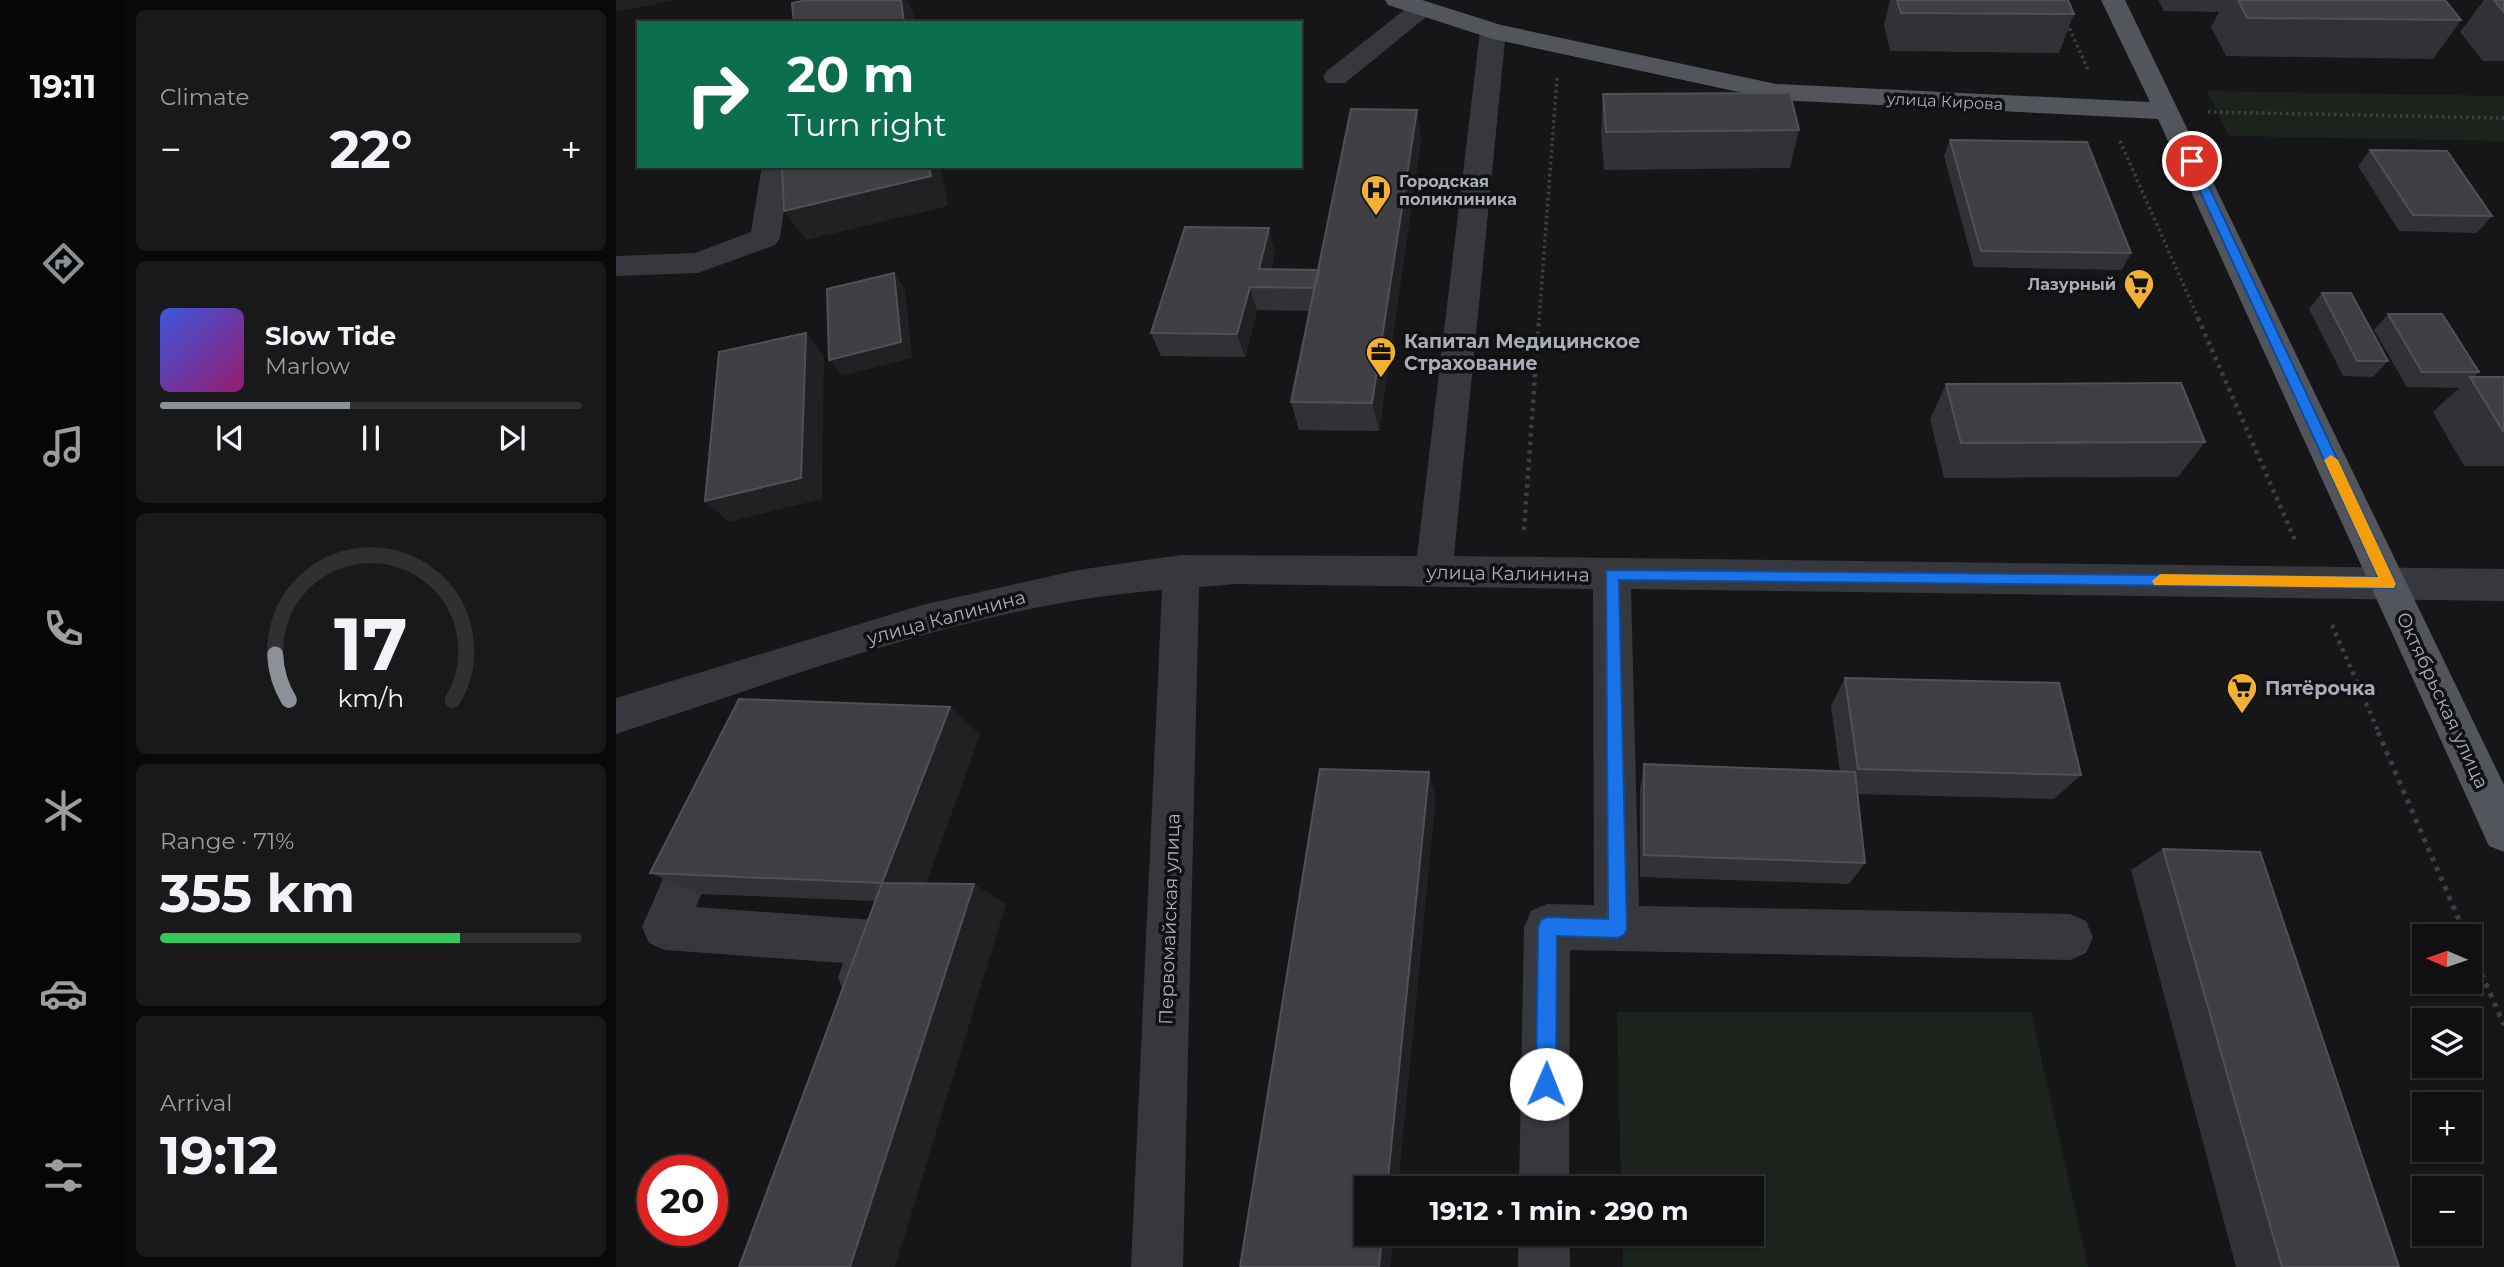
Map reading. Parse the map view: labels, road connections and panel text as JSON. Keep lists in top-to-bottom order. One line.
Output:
{"streets":{"main road":["улица Кирова","Октябрьская улица"],"street":["улица Калинина","Первомайская улица"]},"crossings":[["улица Кирова","Октябрьская улица"],["улица Калинина","Октябрьская улица"],["улица Калинина","Первомайская улица"]],"places":{"hospital":["Городская поликлиника"],"supermarket":["Лазурный","Пятёрочка"],"office":["Капитал Медицинское Страхование"]},"north":"left","page":{"tabs":"19:11","tile":["Climate",["Range · 71%","355 km"],["Arrival","19:12"]],"turn":["20 m","Turn right"],"heat":["−","22°","+"],"song":["Slow Tide","Marlow"],"map_buttons":["+","−"],"limit":"20","trip":"19:12 · 1 min · 290 m","gauge":["17","km/h"]}}
